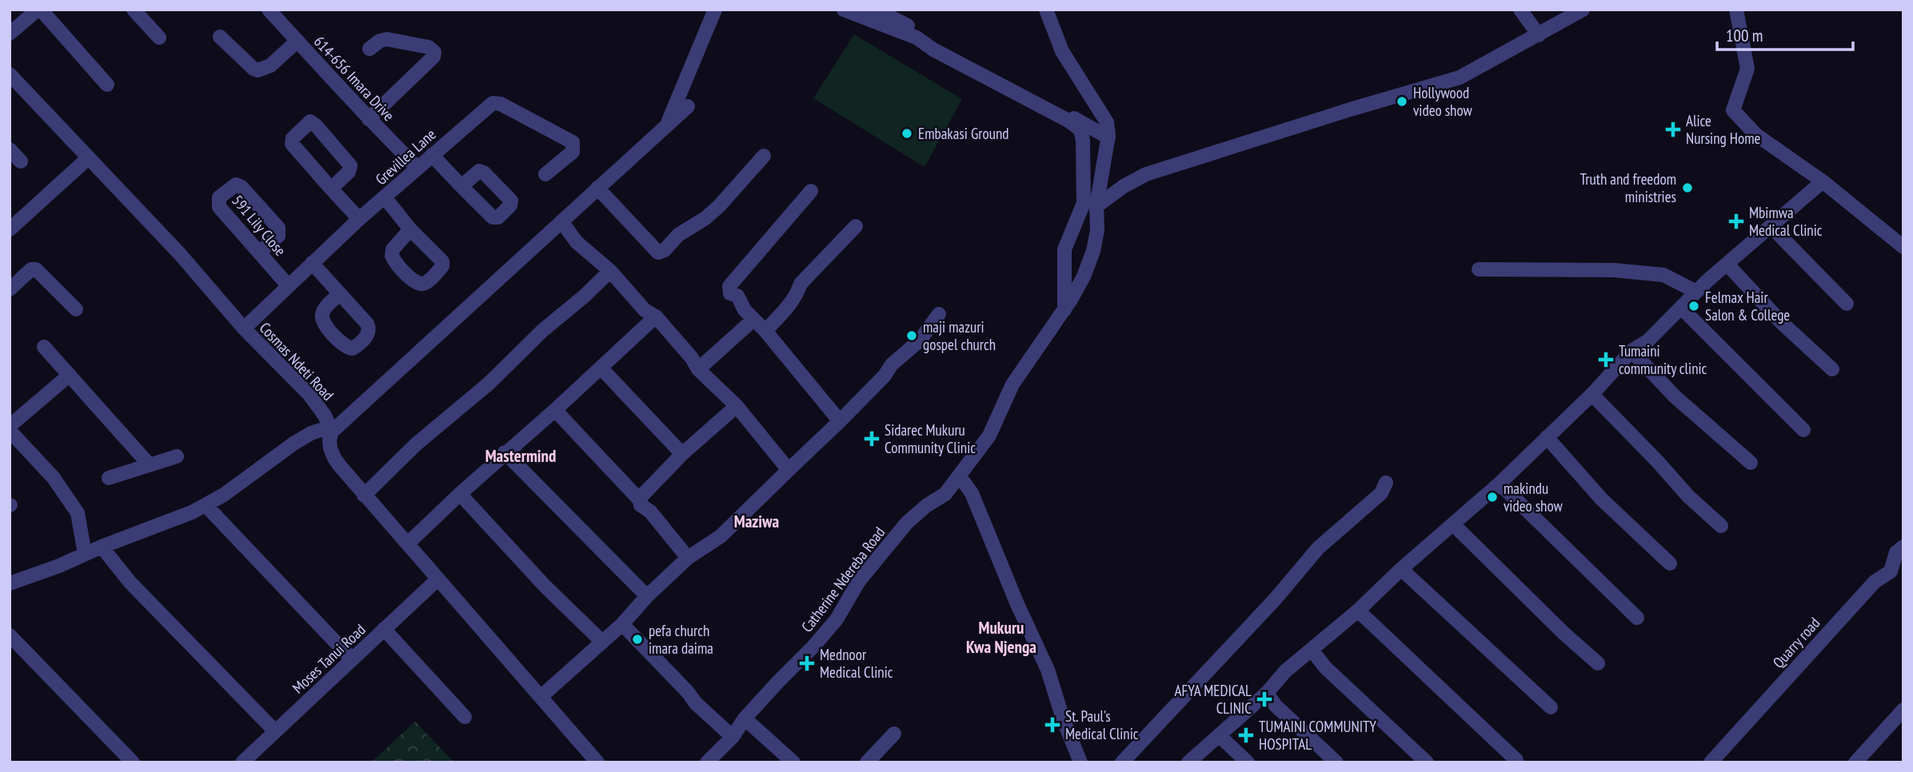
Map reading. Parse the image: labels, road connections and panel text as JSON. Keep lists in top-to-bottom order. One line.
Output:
{"streets":{"street":["614-656 Imara Drive","Grevillea Lane","591 Lily Close","Cosmas Ndeti Road","Catherine Ndereba Road","Quarry road","Moses Tanui Road"]},"crossings":[["614-656 Imara Drive","Grevillea Lane"],["Grevillea Lane","591 Lily Close"],["Grevillea Lane","Cosmas Ndeti Road"],["Cosmas Ndeti Road","Moses Tanui Road"]],"districts":["Mastermind","Maziwa","Mukuru Kwa Njenga"],"places":{"other":["Hollywood video show","Embakasi Ground","Truth and freedom ministries","Felmax Hair Salon & College","maji mazuri gospel church","makindu video show","pefa church imara daima"],"health":["Alice Nursing Home","Mbimwa Medical Clinic","Tumaini community clinic","Sidarec Mukuru Community Clinic","Mednoor Medical Clinic","AFYA MEDICAL CLINIC","St. Paul's Medical Clinic","TUMAINI COMMUNITY HOSPITAL"]},"scale_bar":"100 m"}
